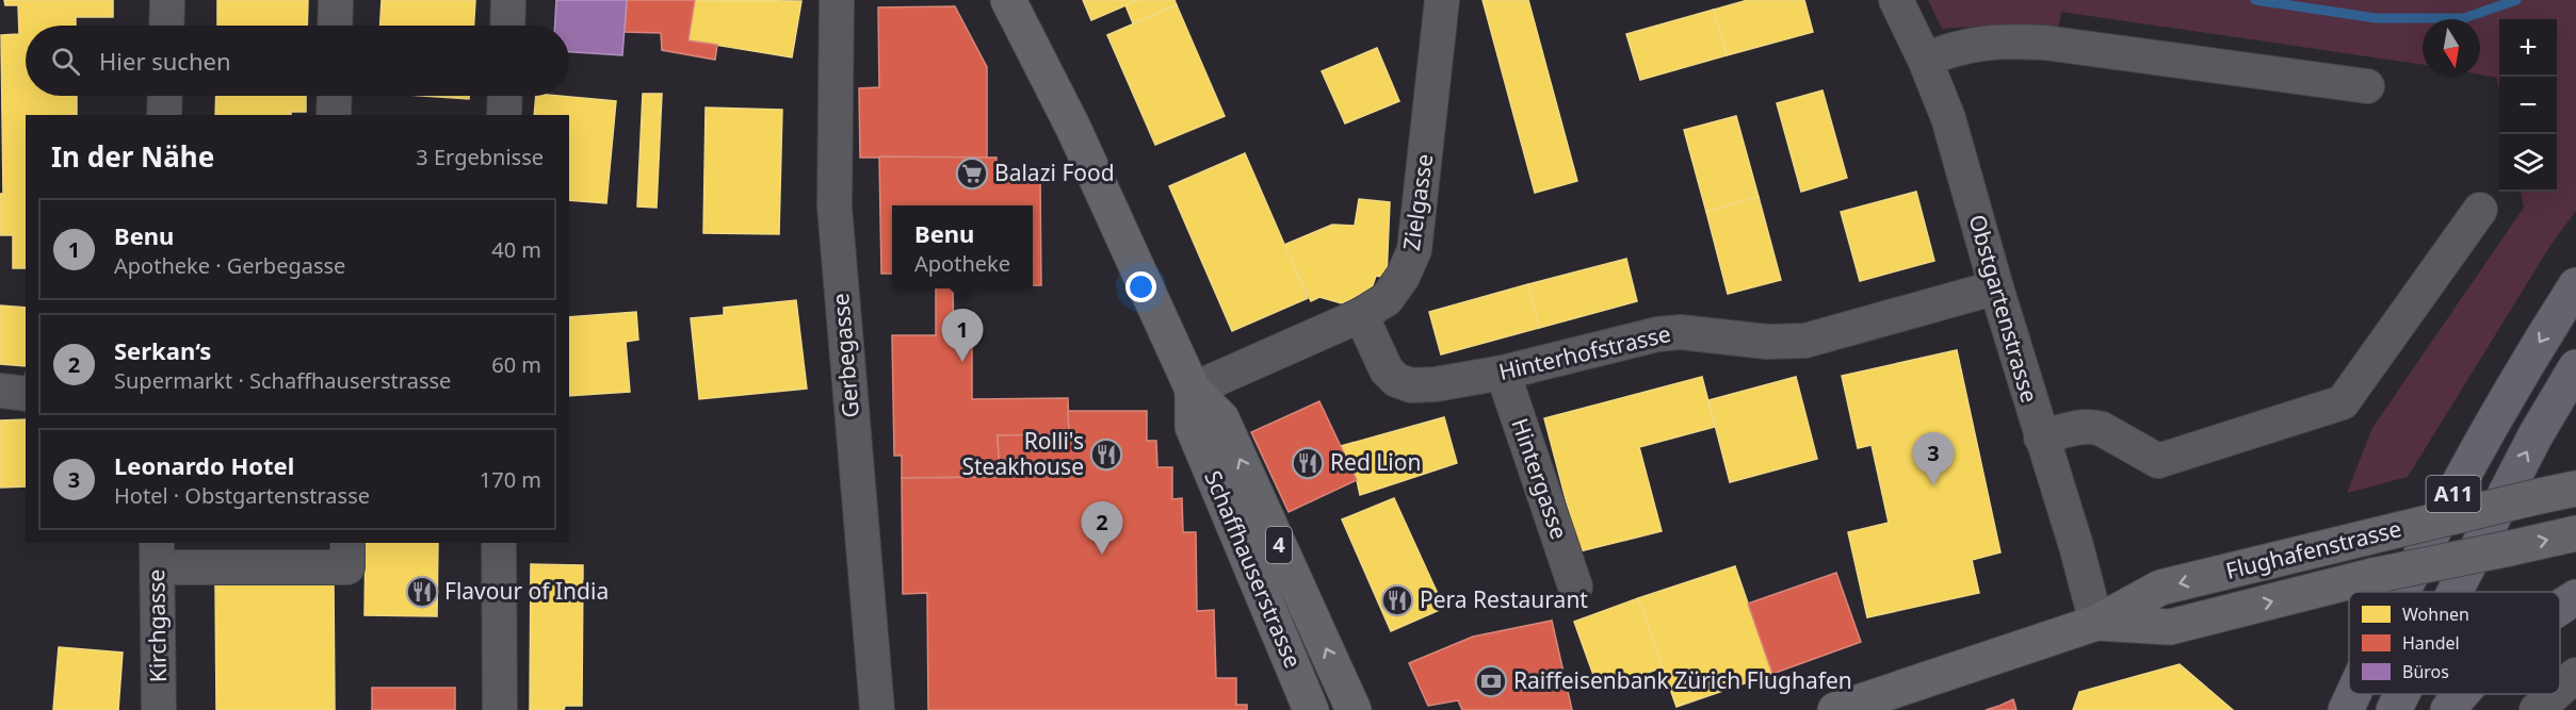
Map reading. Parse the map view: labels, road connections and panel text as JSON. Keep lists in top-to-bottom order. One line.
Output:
{"streets":{"highway":["A11"],"main road":["4","Flughafenstrasse","Schaffhauserstrasse"],"street":["Zielgasse","Obstgartenstrasse","Hinterhofstrasse","Gerbegasse","Hintergasse","Kirchgasse"]},"crossings":[["Zielgasse","Hinterhofstrasse"],["Zielgasse","Schaffhauserstrasse"],["Obstgartenstrasse","Hinterhofstrasse"],["Obstgartenstrasse","Flughafenstrasse"],["Hinterhofstrasse","Hintergasse"]],"places":{"supermarket":["Balazi Food"],"restaurant":["Rolli's Steakhouse","Red Lion","Flavour of India","Pera Restaurant"],"bank":["Raiffeisenbank Zürich Flughafen"]},"legend":["Wohnen","Handel","Büros"],"north":"bottom","page":{"map_buttons":["+","−"],"search":"Hier suchen","heading":["In der Nähe","3 Ergebnisse"],"list":[{"mark":"1","name":"Benu","note":"Apotheke · Gerbegasse","value":"40 m"},{"mark":"2","name":"Serkan‘s","note":"Supermarkt · Schaffhauserstrasse","value":"60 m"},{"mark":"3","name":"Leonardo Hotel","note":"Hotel · Obstgartenstrasse","value":"170 m"}],"popup":["Benu","Apotheke"],"pins":["1","3","2"]}}
